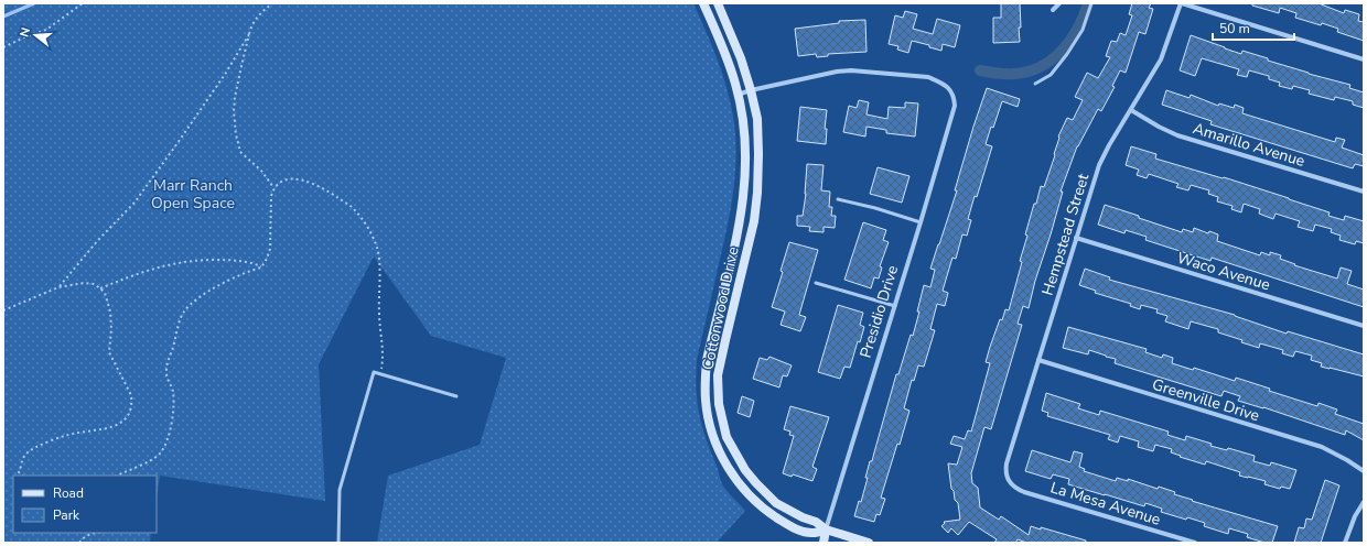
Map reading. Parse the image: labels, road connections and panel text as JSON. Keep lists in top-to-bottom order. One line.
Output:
{"streets":{"street":["Amarillo Avenue","Hempstead Street","Waco Avenue","Cottonwood Drive","Presidio Drive","Greenville Drive","La Mesa Avenue"]},"crossings":[["Amarillo Avenue","Hempstead Street"],["Hempstead Street","Waco Avenue"],["Hempstead Street","Greenville Drive"],["Hempstead Street","La Mesa Avenue"],["Cottonwood Drive","Presidio Drive"]],"parks":["Marr Ranch Open Space"],"legend":["Road","Park"],"scale_bar":"50 m","north":"left"}
